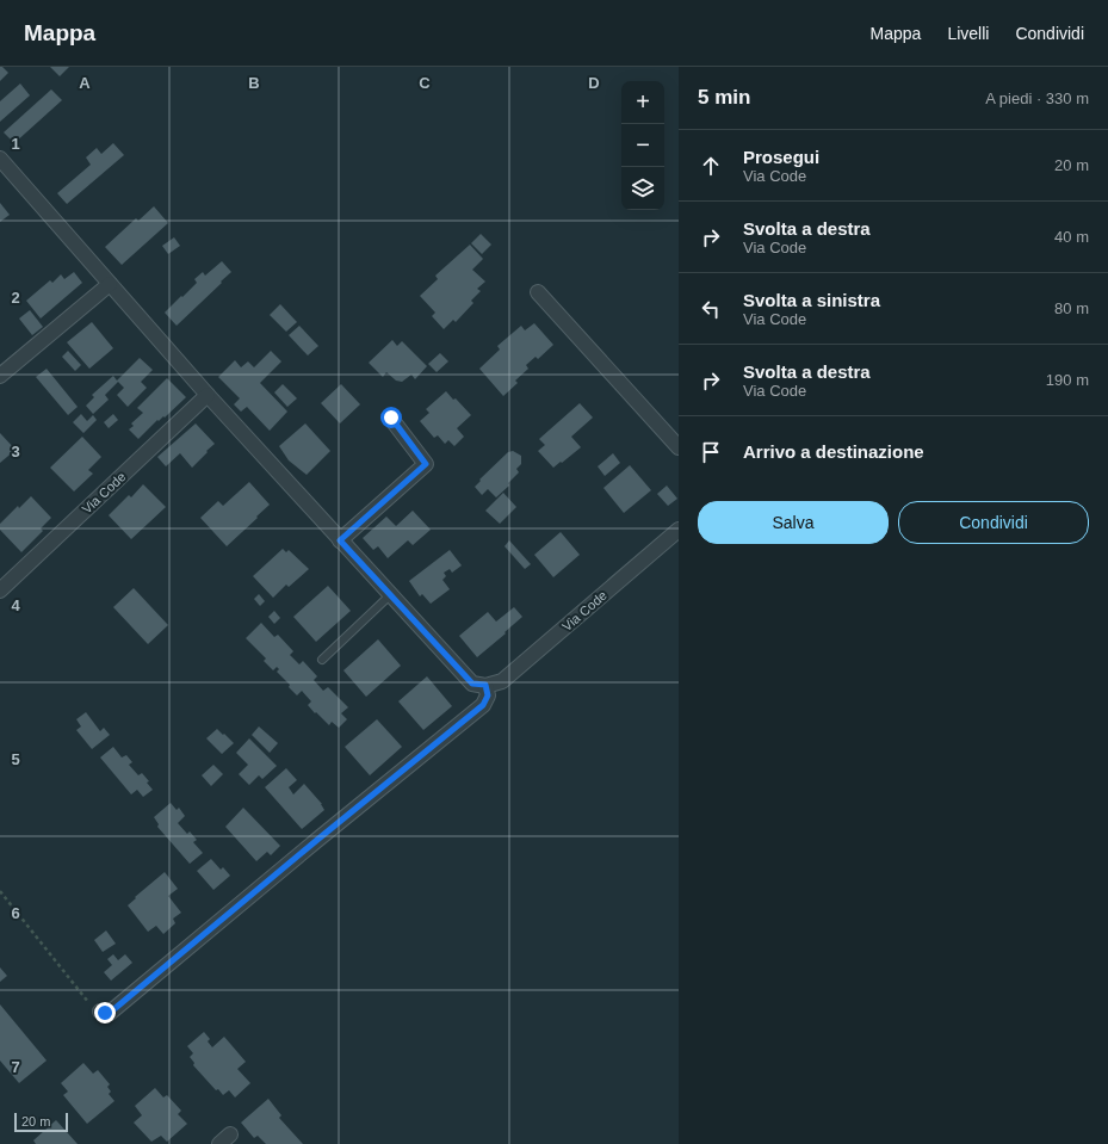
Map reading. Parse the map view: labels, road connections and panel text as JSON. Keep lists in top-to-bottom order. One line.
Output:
{"streets":{"street":["Via Code"]},"scale_bar":"20 m","page":{"header":"Mappa","nav":["Mappa","Livelli","Condividi"],"heading":["5 min","A piedi · 330 m"],"map_buttons":["+","−"],"list":[["Prosegui","Via Code","20 m"],["Svolta a destra","Via Code","40 m"],["Svolta a sinistra","Via Code","80 m"],["Svolta a destra","Via Code","190 m"],"Arrivo a destinazione"],"buttons":["Salva","Condividi"],"scale":"20 m"},"grid":{"columns":["A","B","C","D"],"rows":["1","2","3","4","5","6","7"]}}
